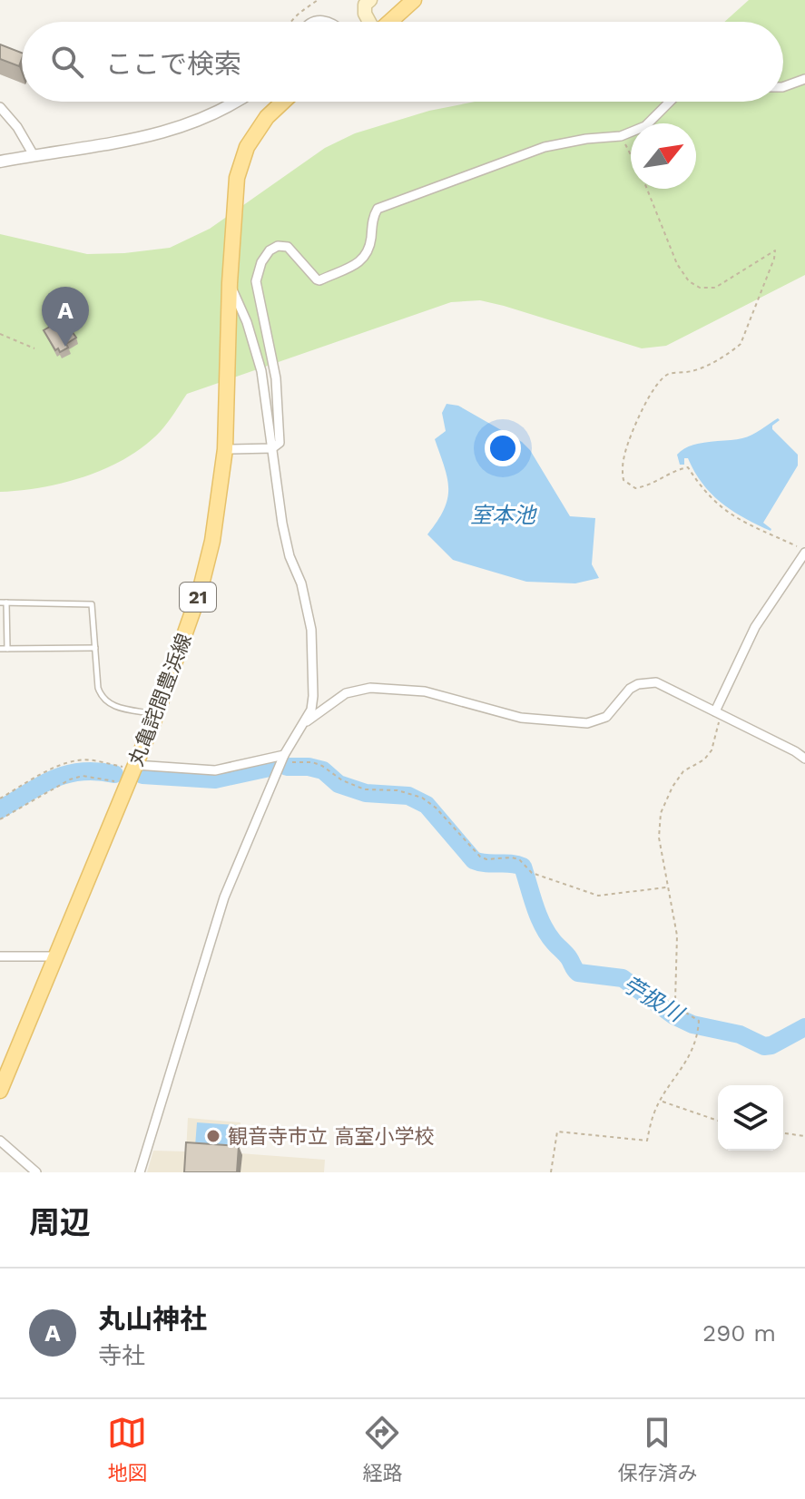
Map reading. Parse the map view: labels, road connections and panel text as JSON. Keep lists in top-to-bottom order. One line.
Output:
{"streets":{"main road":["21","丸亀詫間豊浜線"]},"water":["室本池","苧扱川"],"places":["観音寺市立 高室小学校"],"north":"top right","page":{"search":"ここで検索","pins":"A","heading":"周辺","list":[{"mark":"A","name":"丸山神社","note":"寺社","value":"290 m"}],"nav":["地図","経路","保存済み"]}}
